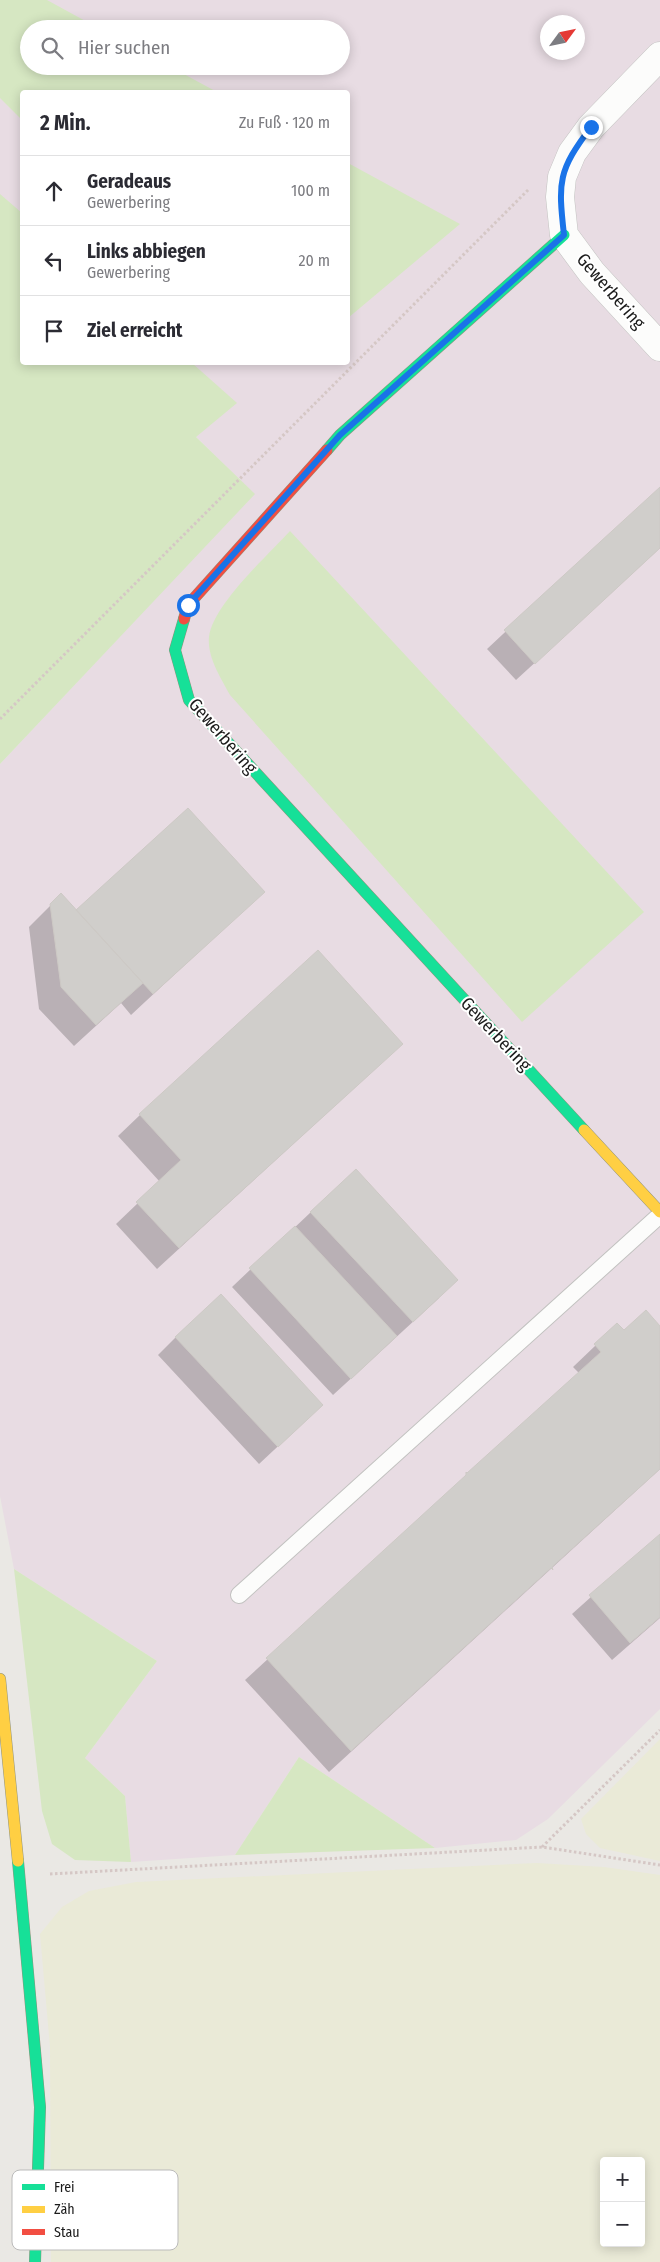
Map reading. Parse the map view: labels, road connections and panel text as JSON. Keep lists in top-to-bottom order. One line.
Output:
{"streets":{"street":["Gewerbering"]},"legend":["Frei","Zäh","Stau"],"north":"top right","page":{"search":"Hier suchen","heading":["2 Min.","Zu Fuß · 120 m"],"list":[["Geradeaus","Gewerbering","100 m"],["Links abbiegen","Gewerbering","20 m"],"Ziel erreicht"],"map_buttons":["+","−"]}}
